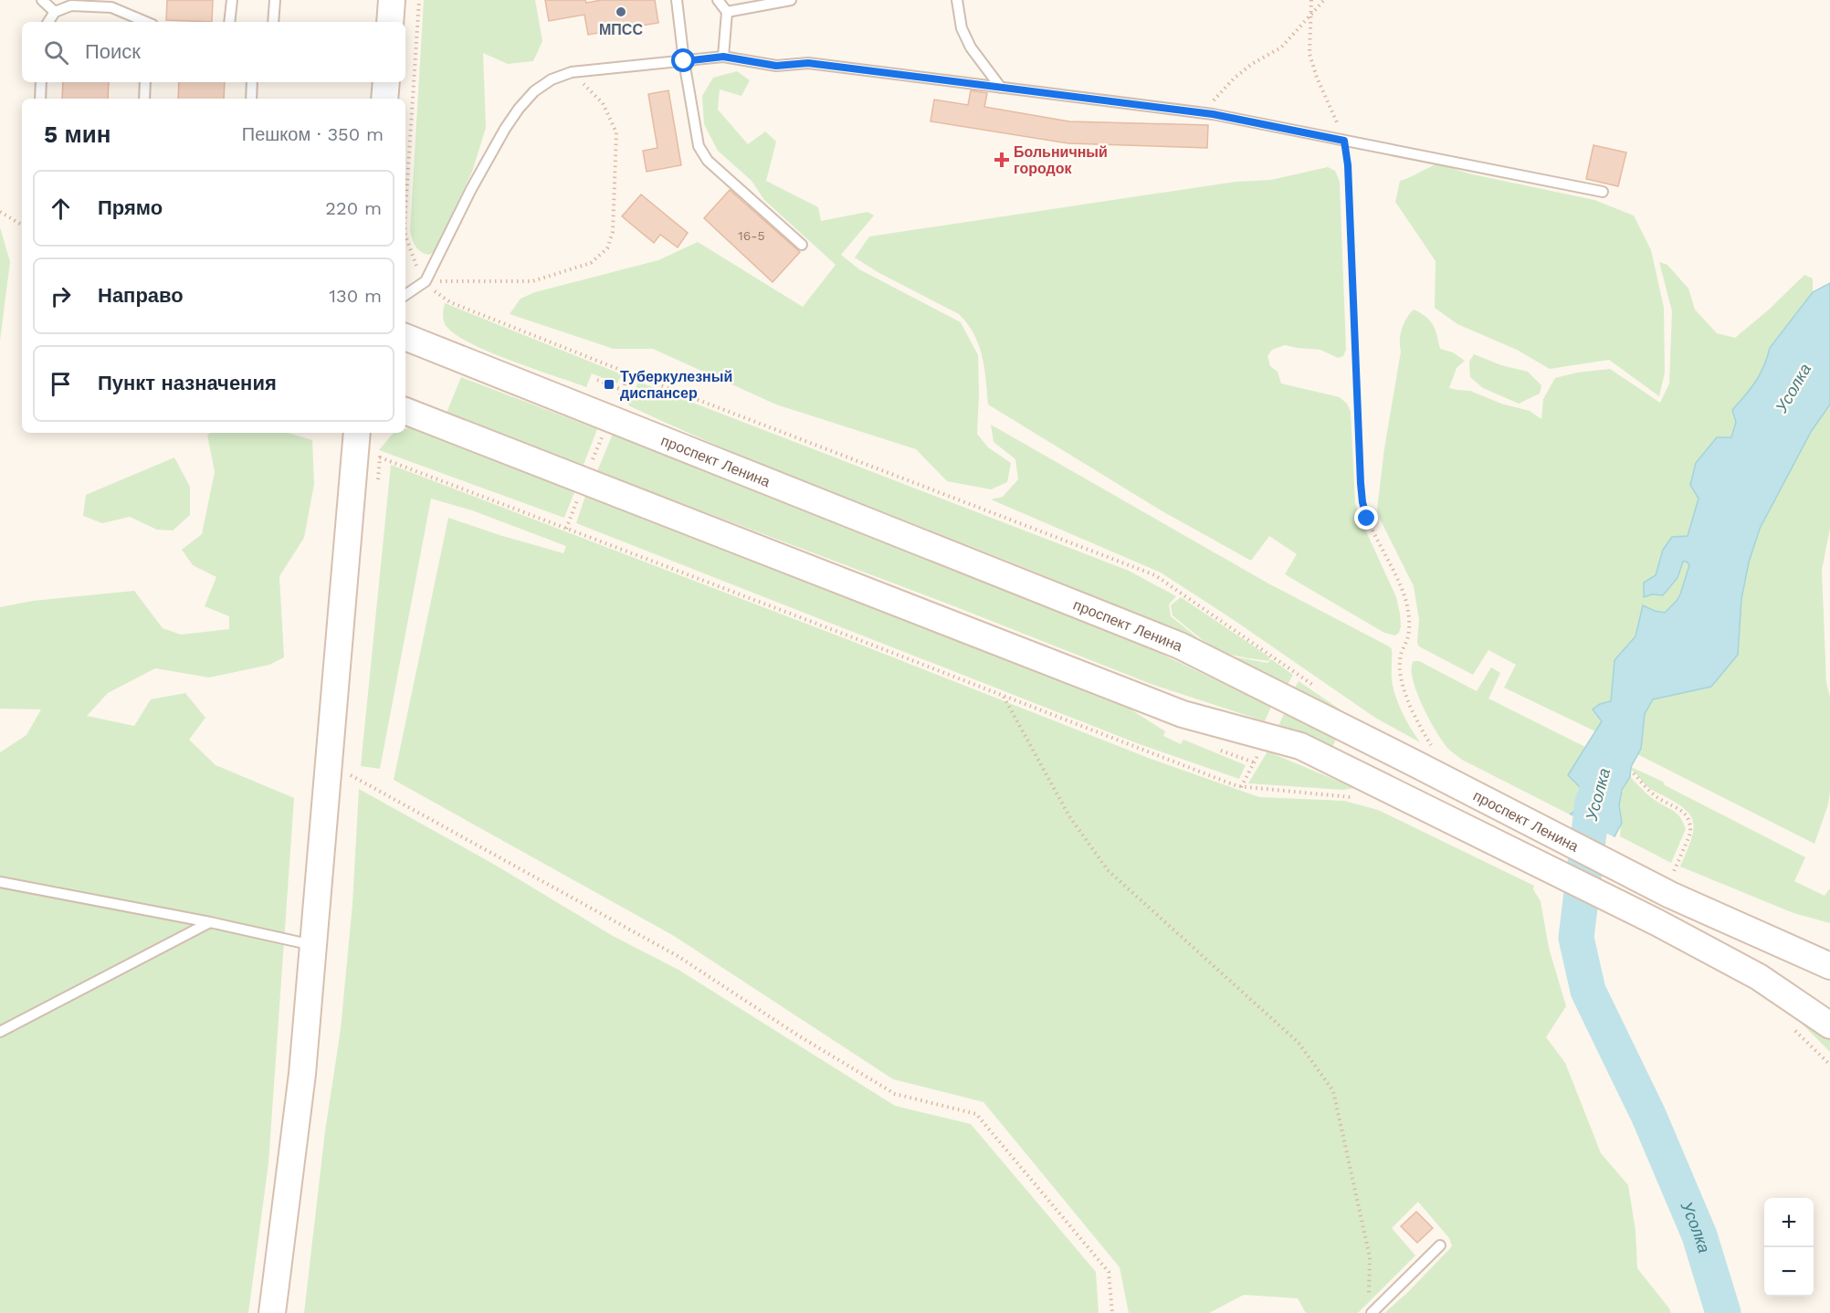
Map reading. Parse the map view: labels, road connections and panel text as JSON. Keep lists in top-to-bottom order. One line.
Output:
{"streets":{"street":["проспект Ленина"]},"water":["Усолка"],"places":{"other":["МПСС"],"health":["Больничный городок"],"transit":["Туберкулезный диспансер"]},"house_numbers":["16-5"],"page":{"search":"Поиск","heading":["5 мин","Пешком · 350 m"],"list":[["Прямо","220 m"],["Направо","130 m"],"Пункт назначения"],"map_buttons":["+","−"]}}
